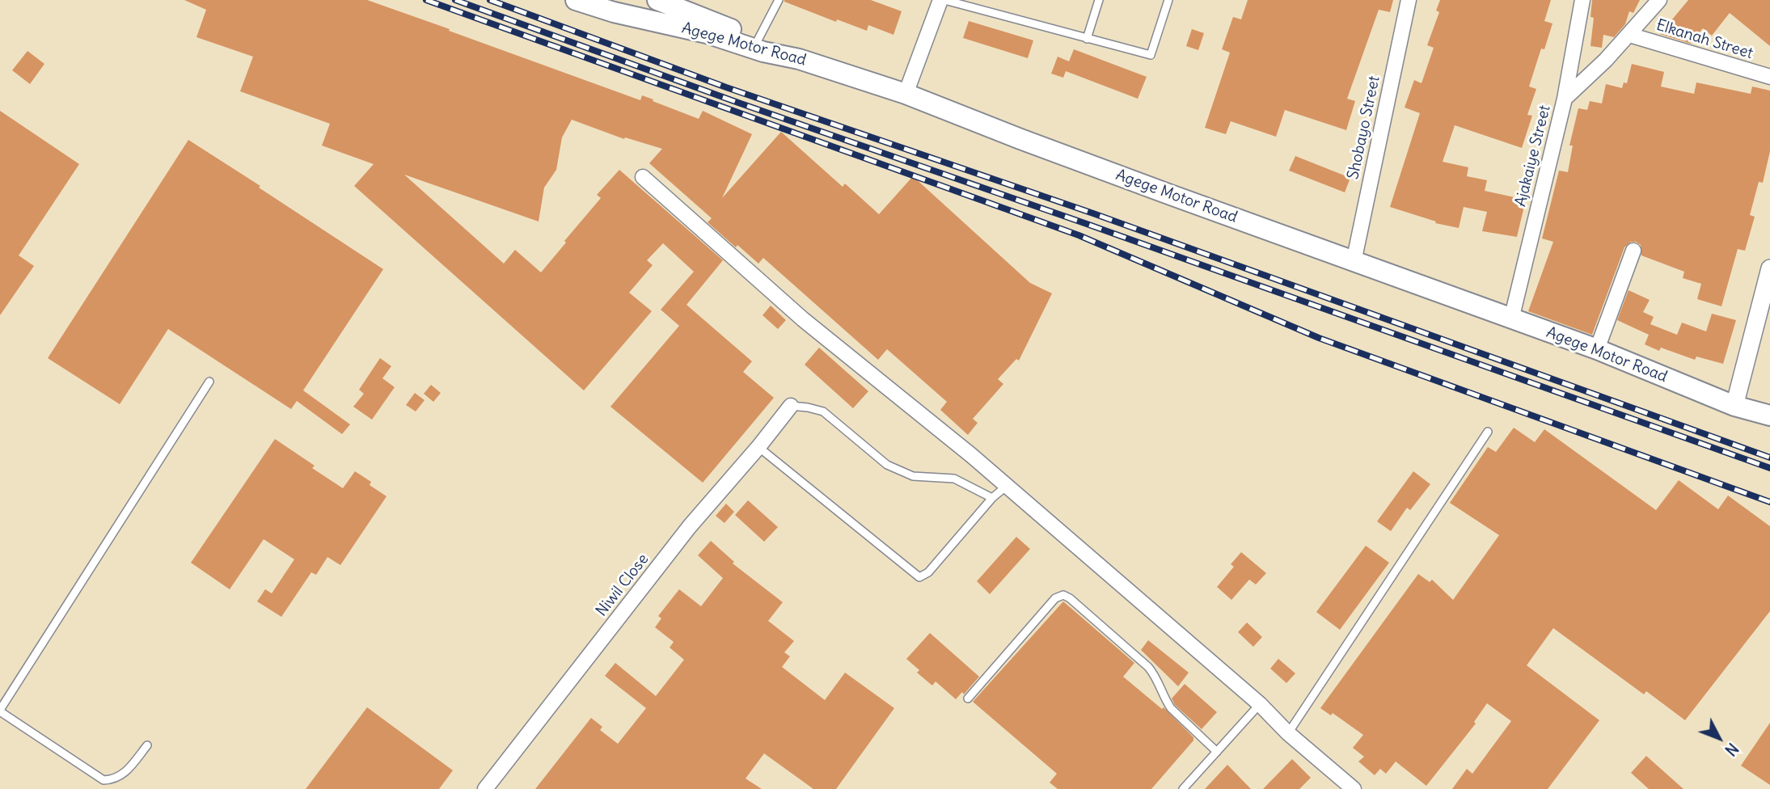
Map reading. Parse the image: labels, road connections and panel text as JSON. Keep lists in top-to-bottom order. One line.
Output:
{"streets":{"main road":["Agege Motor Road"],"street":["Elkanah Street","Shobayo Street","Ajakaiye Street","Niwil Close"]},"crossings":[["Agege Motor Road","Shobayo Street"],["Agege Motor Road","Ajakaiye Street"]],"north":"bottom right"}
